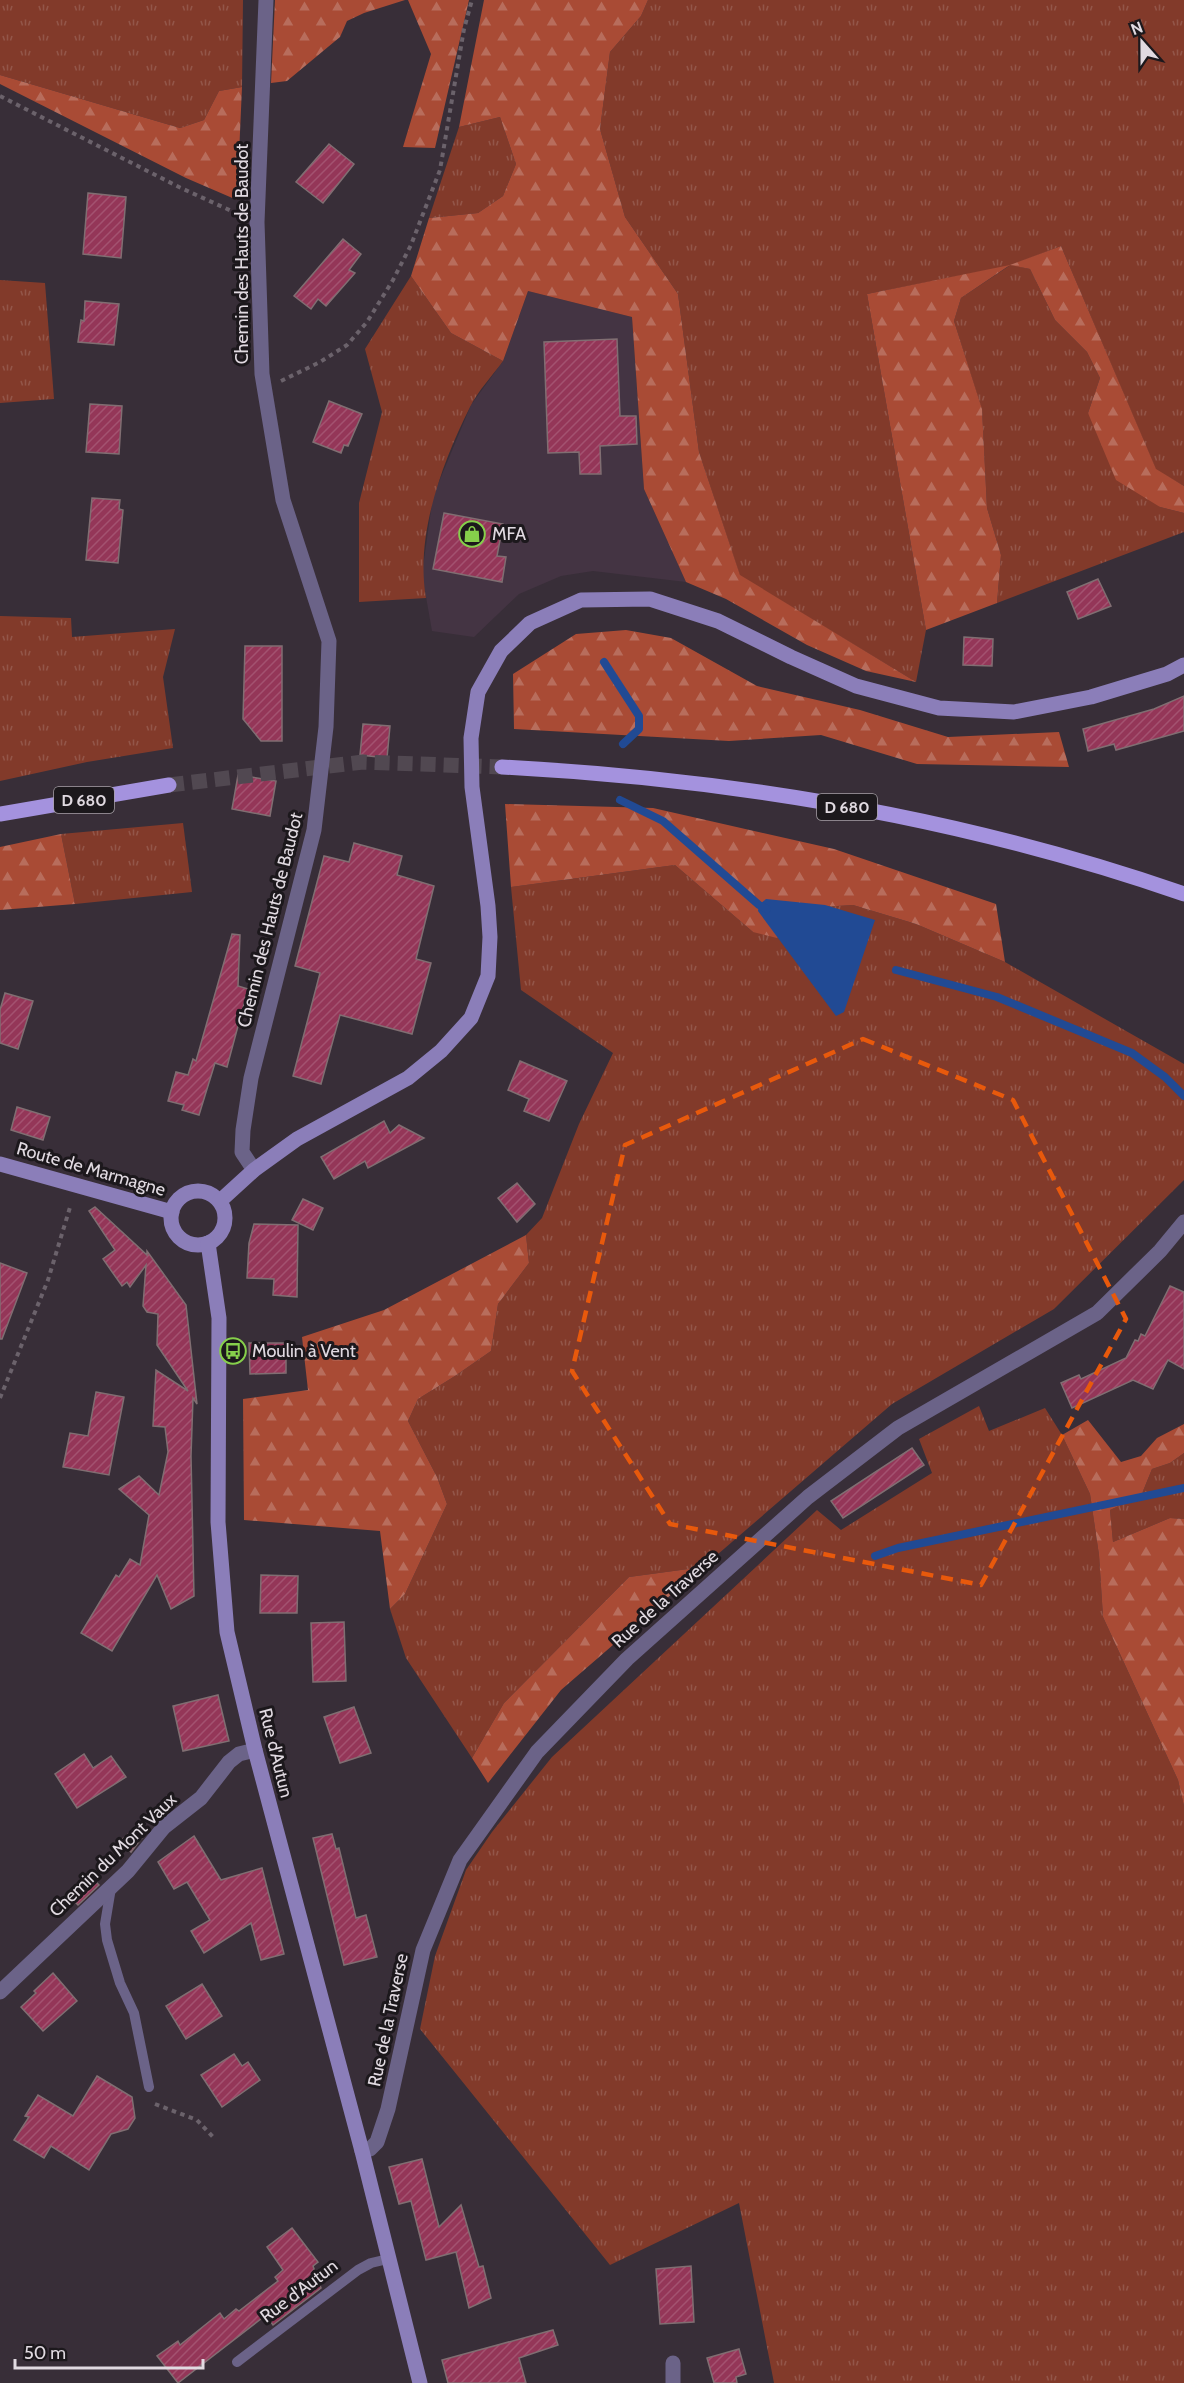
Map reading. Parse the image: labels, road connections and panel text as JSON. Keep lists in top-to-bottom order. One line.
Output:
{"streets":{"main road":["D 680","Route de Marmagne","Rue d'Autun"],"street":["Chemin des Hauts de Baudot","Rue de la Traverse","Chemin du Mont Vaux"]},"crossings":[["Route de Marmagne","Rue d'Autun"],["Rue de la Traverse","Rue d'Autun"],["Rue d'Autun","Chemin du Mont Vaux"]],"places":{"shop":["MFA"],"bus stop":["Moulin à Vent"]},"scale_bar":"50 m","north":"top"}
